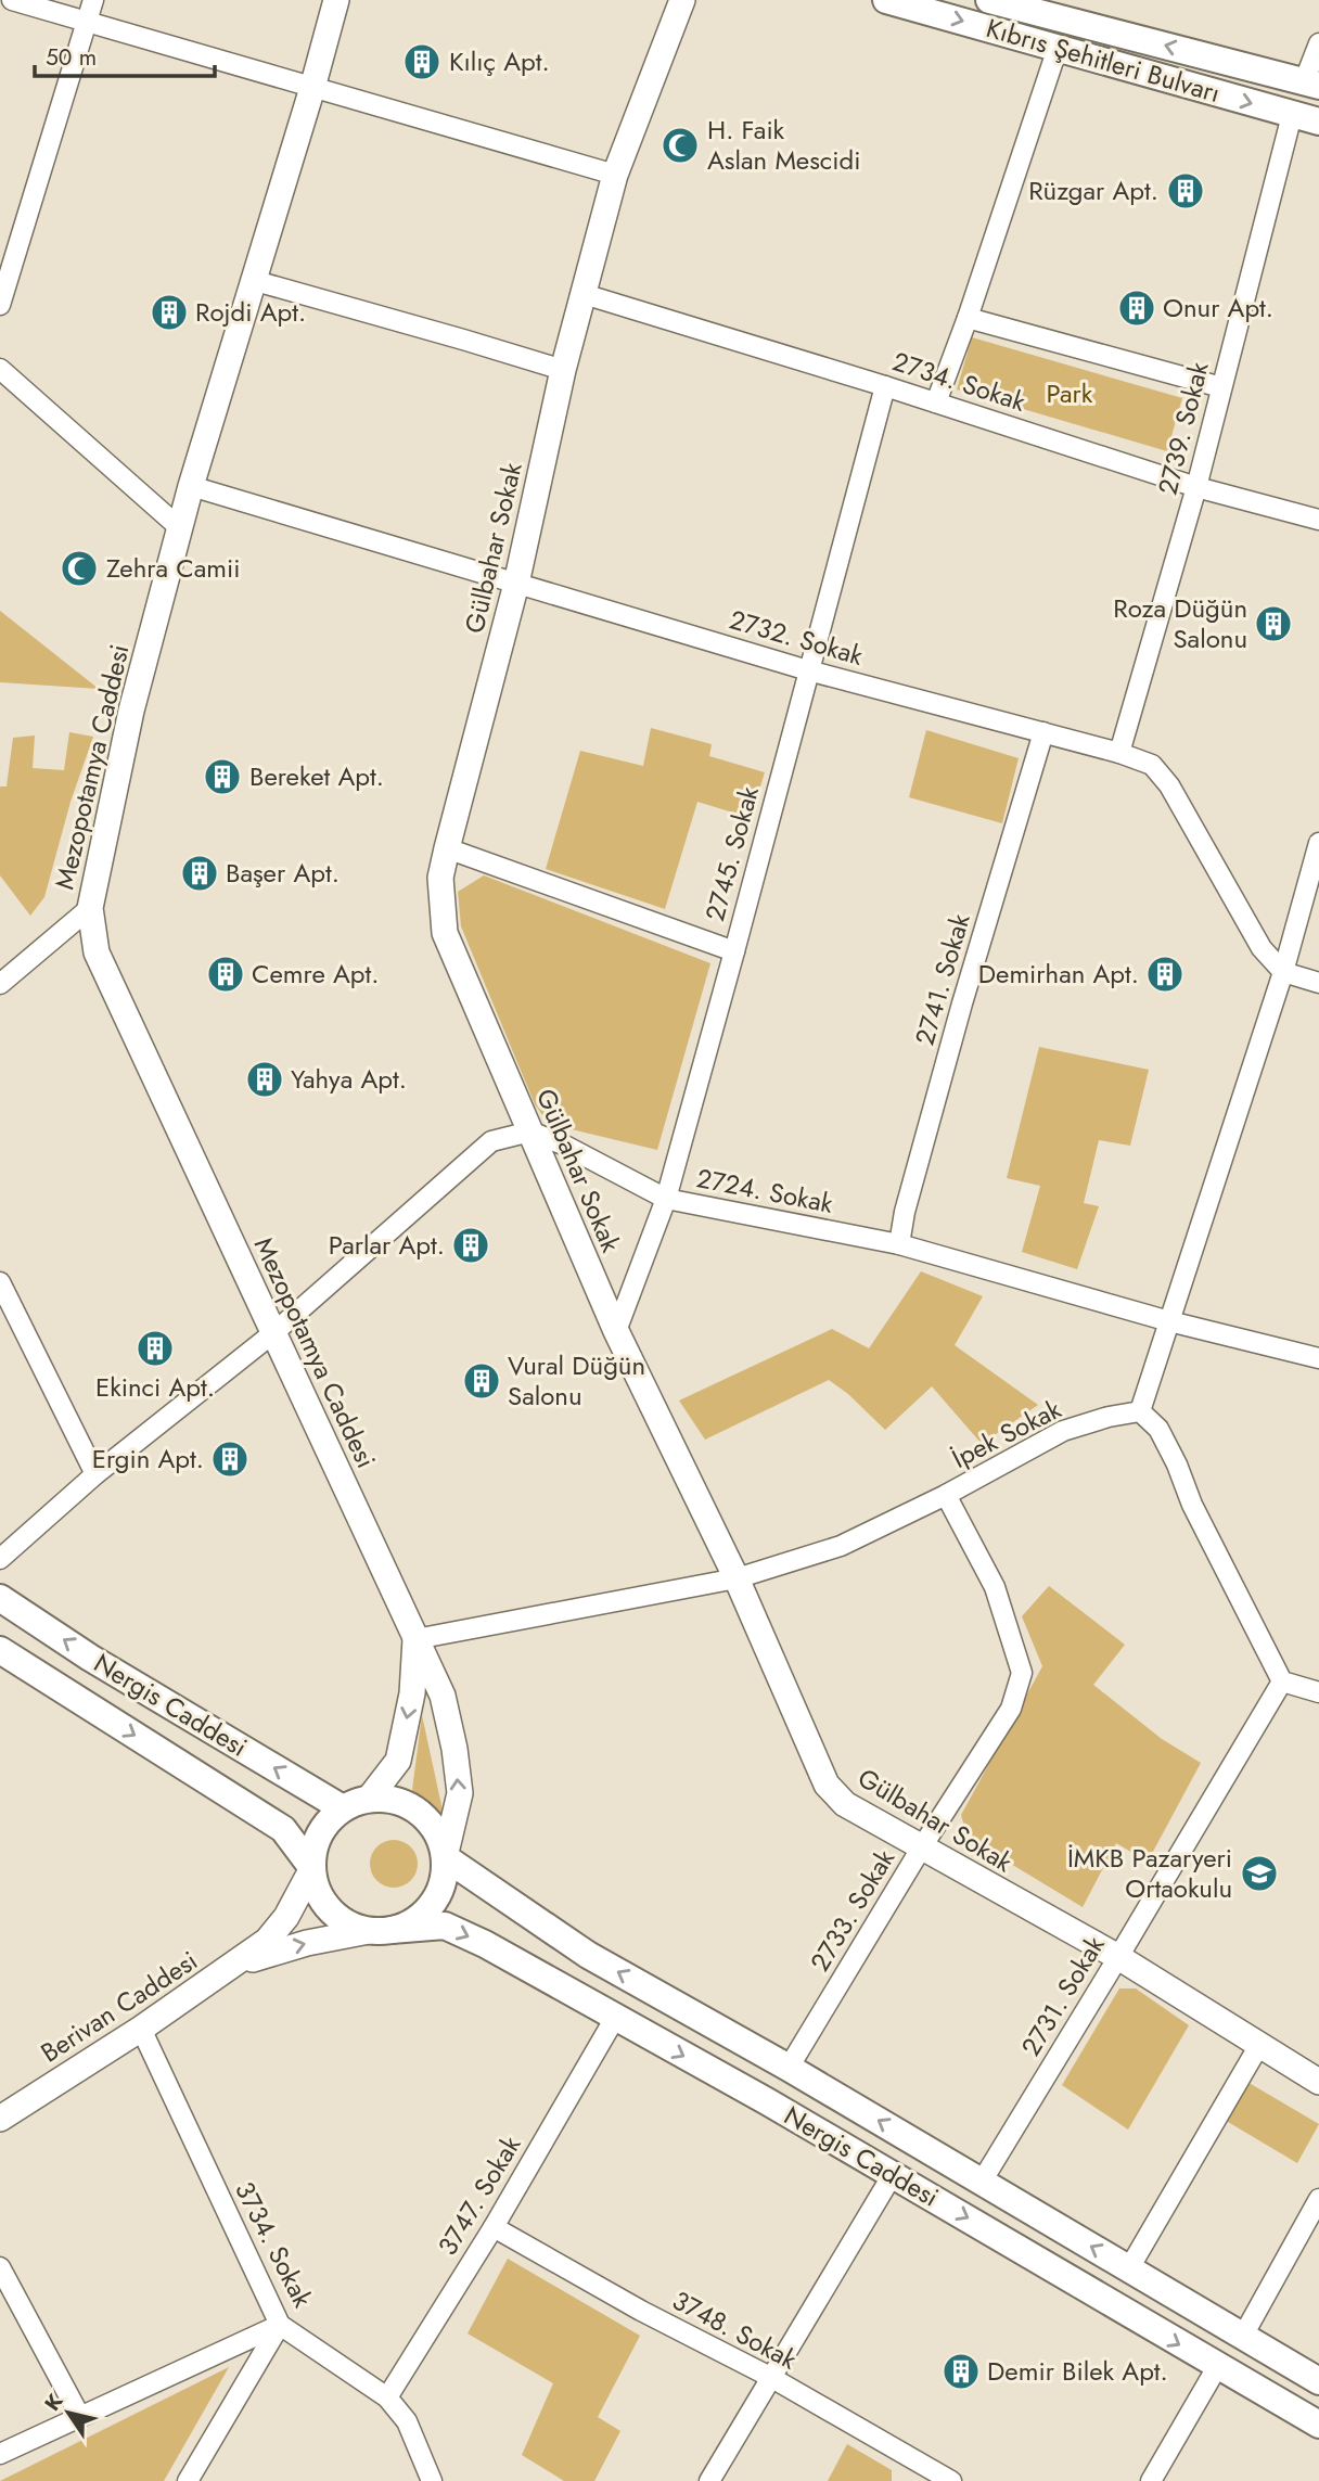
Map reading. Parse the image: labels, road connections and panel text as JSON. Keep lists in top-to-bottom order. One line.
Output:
{"streets":{"main road":["Kıbrıs Şehitleri Bulvarı","Nergis Caddesi"],"street":["2734. Sokak","2739. Sokak","Gülbahar Sokak","2732. Sokak","Mezopotamya Caddesi","2745. Sokak","2741. Sokak","2724. Sokak","İpek Sokak","2733. Sokak","2731. Sokak","Berivan Caddesi","3747. Sokak","3734. Sokak","3748. Sokak"]},"crossings":[["Kıbrıs Şehitleri Bulvarı","2739. Sokak"],["2734. Sokak","2739. Sokak"],["2734. Sokak","Gülbahar Sokak"],["2734. Sokak","2745. Sokak"],["2739. Sokak","2732. Sokak"],["Gülbahar Sokak","2732. Sokak"],["Gülbahar Sokak","2745. Sokak"],["Gülbahar Sokak","2724. Sokak"],["Gülbahar Sokak","İpek Sokak"],["Gülbahar Sokak","2733. Sokak"],["Gülbahar Sokak","2731. Sokak"],["2732. Sokak","Mezopotamya Caddesi"],["2732. Sokak","2745. Sokak"],["2732. Sokak","2741. Sokak"],["Mezopotamya Caddesi","İpek Sokak"],["Mezopotamya Caddesi","Nergis Caddesi"],["2745. Sokak","2724. Sokak"],["2741. Sokak","2724. Sokak"],["İpek Sokak","2733. Sokak"],["Nergis Caddesi","2733. Sokak"],["Nergis Caddesi","2731. Sokak"],["Nergis Caddesi","3747. Sokak"],["Berivan Caddesi","3734. Sokak"],["3747. Sokak","3734. Sokak"],["3747. Sokak","3748. Sokak"]],"parks":["Park"],"places":{"building":["Kılıç Apt.","Rüzgar Apt.","Onur Apt.","Rojdi Apt.","Roza Düğün Salonu","Bereket Apt.","Başer Apt.","Cemre Apt.","Demirhan Apt.","Yahya Apt.","Parlar Apt.","Ekinci Apt.","Vural Düğün Salonu","Ergin Apt.","Demir Bilek Apt."],"mosque":["H. Faik Aslan Mescidi","Zehra Camii"],"school or university":["İMKB Pazaryeri Ortaokulu"]},"scale_bar":"50 m","north":"top left"}
